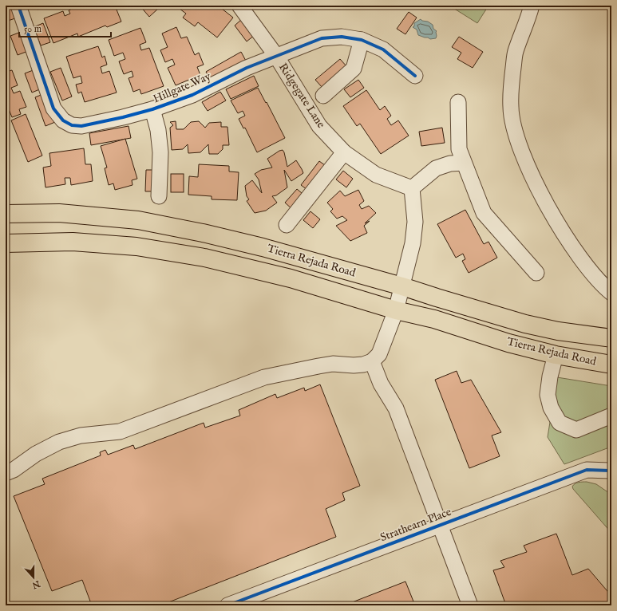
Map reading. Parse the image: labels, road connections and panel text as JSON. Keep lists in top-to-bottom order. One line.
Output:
{"streets":{"main road":["Tierra Rejada Road"],"street":["Hillgate Way","Ridgegate Lane","Strathearn Place"]},"crossings":[["Hillgate Way","Ridgegate Lane"]],"scale_bar":"50 m","north":"bottom"}
